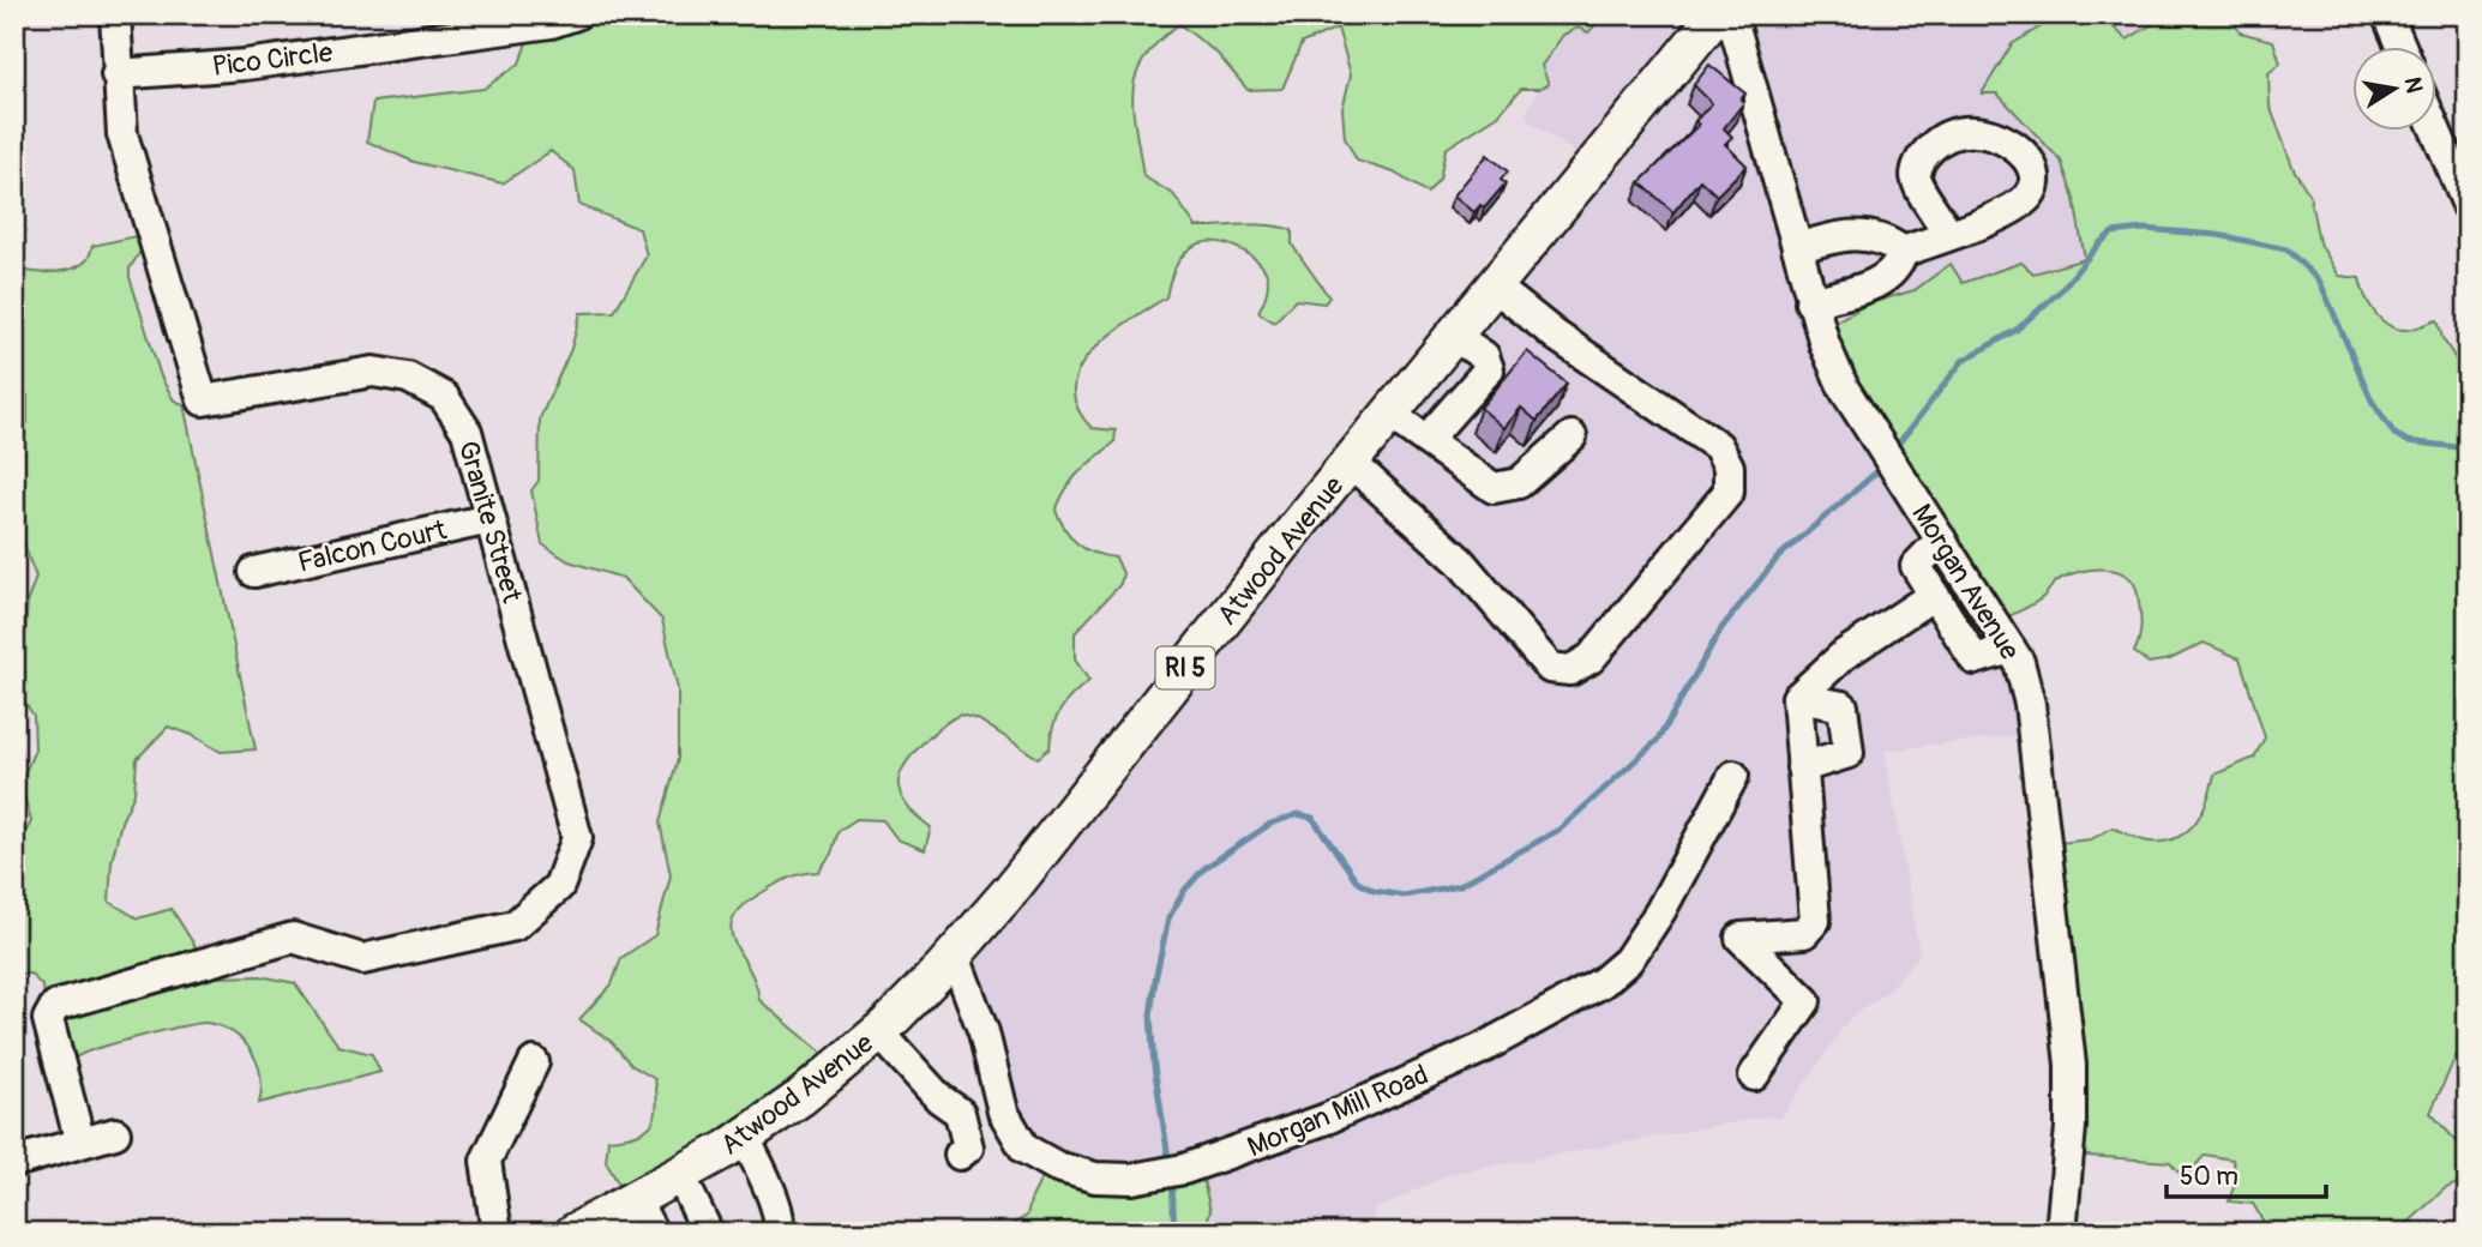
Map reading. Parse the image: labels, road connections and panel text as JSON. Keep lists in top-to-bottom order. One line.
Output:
{"streets":{"main road":["Atwood Avenue","RI 5"],"street":["Pico Circle","Granite Street","Falcon Court","Morgan Avenue","Morgan Mill Road"]},"crossings":[["Pico Circle","Granite Street"],["Granite Street","Falcon Court"],["Atwood Avenue","Morgan Mill Road"]],"scale_bar":"50 m","north":"right"}
